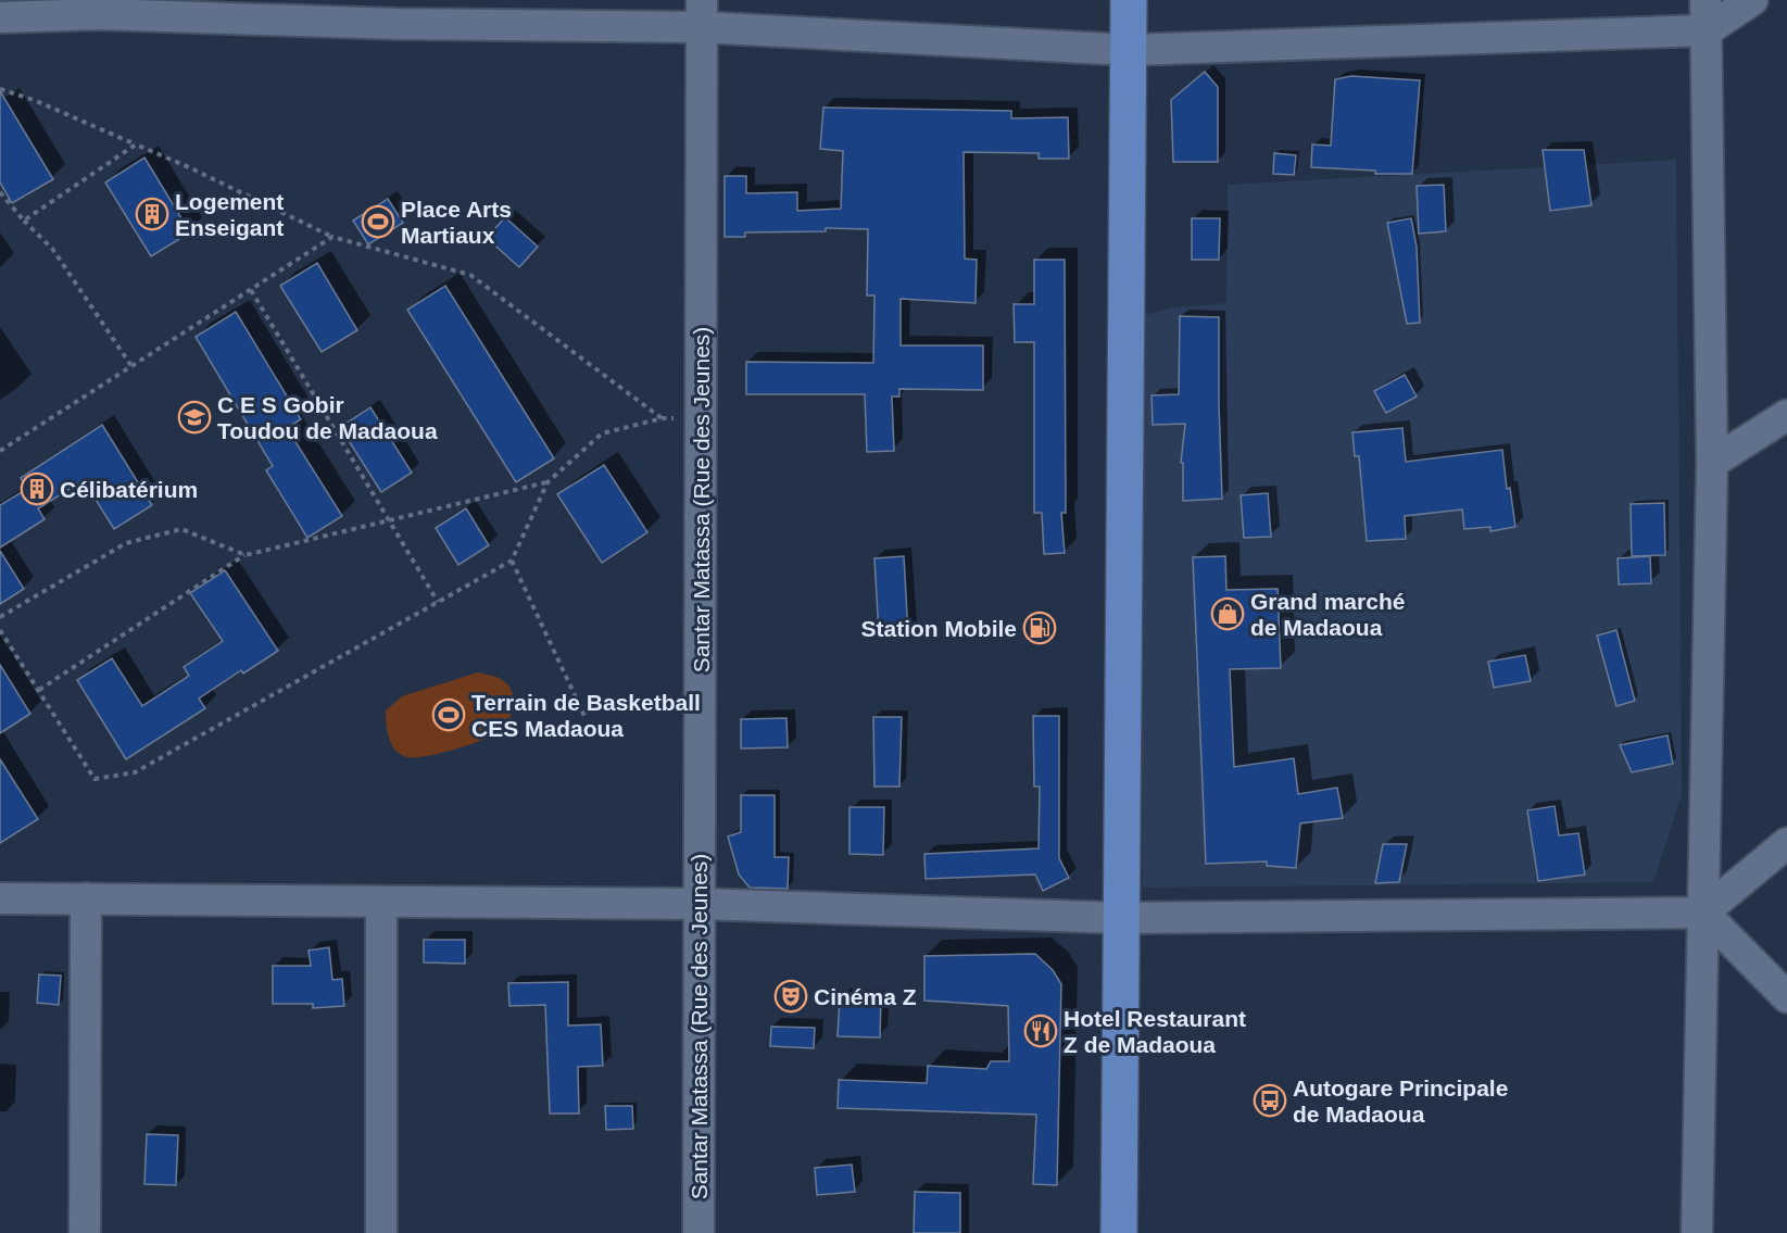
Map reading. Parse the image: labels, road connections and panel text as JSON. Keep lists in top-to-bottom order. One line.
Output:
{"streets":{"street":["Santar Matassa (Rue des Jeunes)"]},"places":{"building":["Logement Enseigant","Célibatérium"],"sports":["Place Arts Martiaux","Terrain de Basketball CES Madaoua"],"school or university":["C E S Gobir Toudou de Madaoua"],"shop":["Grand marché de Madaoua"],"fuel station":["Station Mobile"],"theatre":["Cinéma Z"],"restaurant":["Hotel Restaurant Z de Madaoua"],"bus stop":["Autogare Principale de Madaoua"]}}
